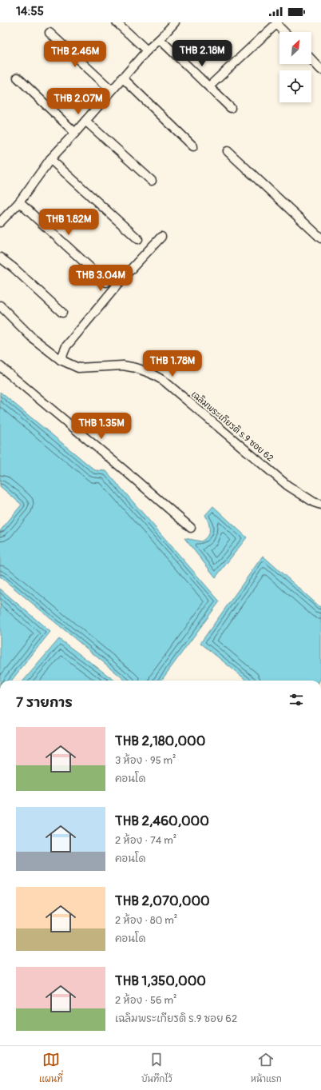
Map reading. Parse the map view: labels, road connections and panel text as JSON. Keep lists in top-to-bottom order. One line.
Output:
{"streets":{"street":["เฉลิมพระเกียรติ ร.9 ซอย 62"]},"north":"top right","page":{"status":"14:55","price":["THB 2.18M","THB 2.46M","THB 2.07M","THB 1.82M","THB 3.04M","THB 1.78M","THB 1.35M"],"heading":"7 รายการ","list":[{"name":"THB 2,180,000","note":"3 ห้อง · 95 m² · คอนโด"},{"name":"THB 2,460,000","note":"2 ห้อง · 74 m² · คอนโด"},{"name":"THB 2,070,000","note":"2 ห้อง · 80 m² · คอนโด"},{"name":"THB 1,350,000","note":"2 ห้อง · 56 m² · เฉลิมพระเกียรติ ร.9 ซอย 62"}],"tabs":["แผนที่","บันทึกไว้","หน้าแรก"]}}
